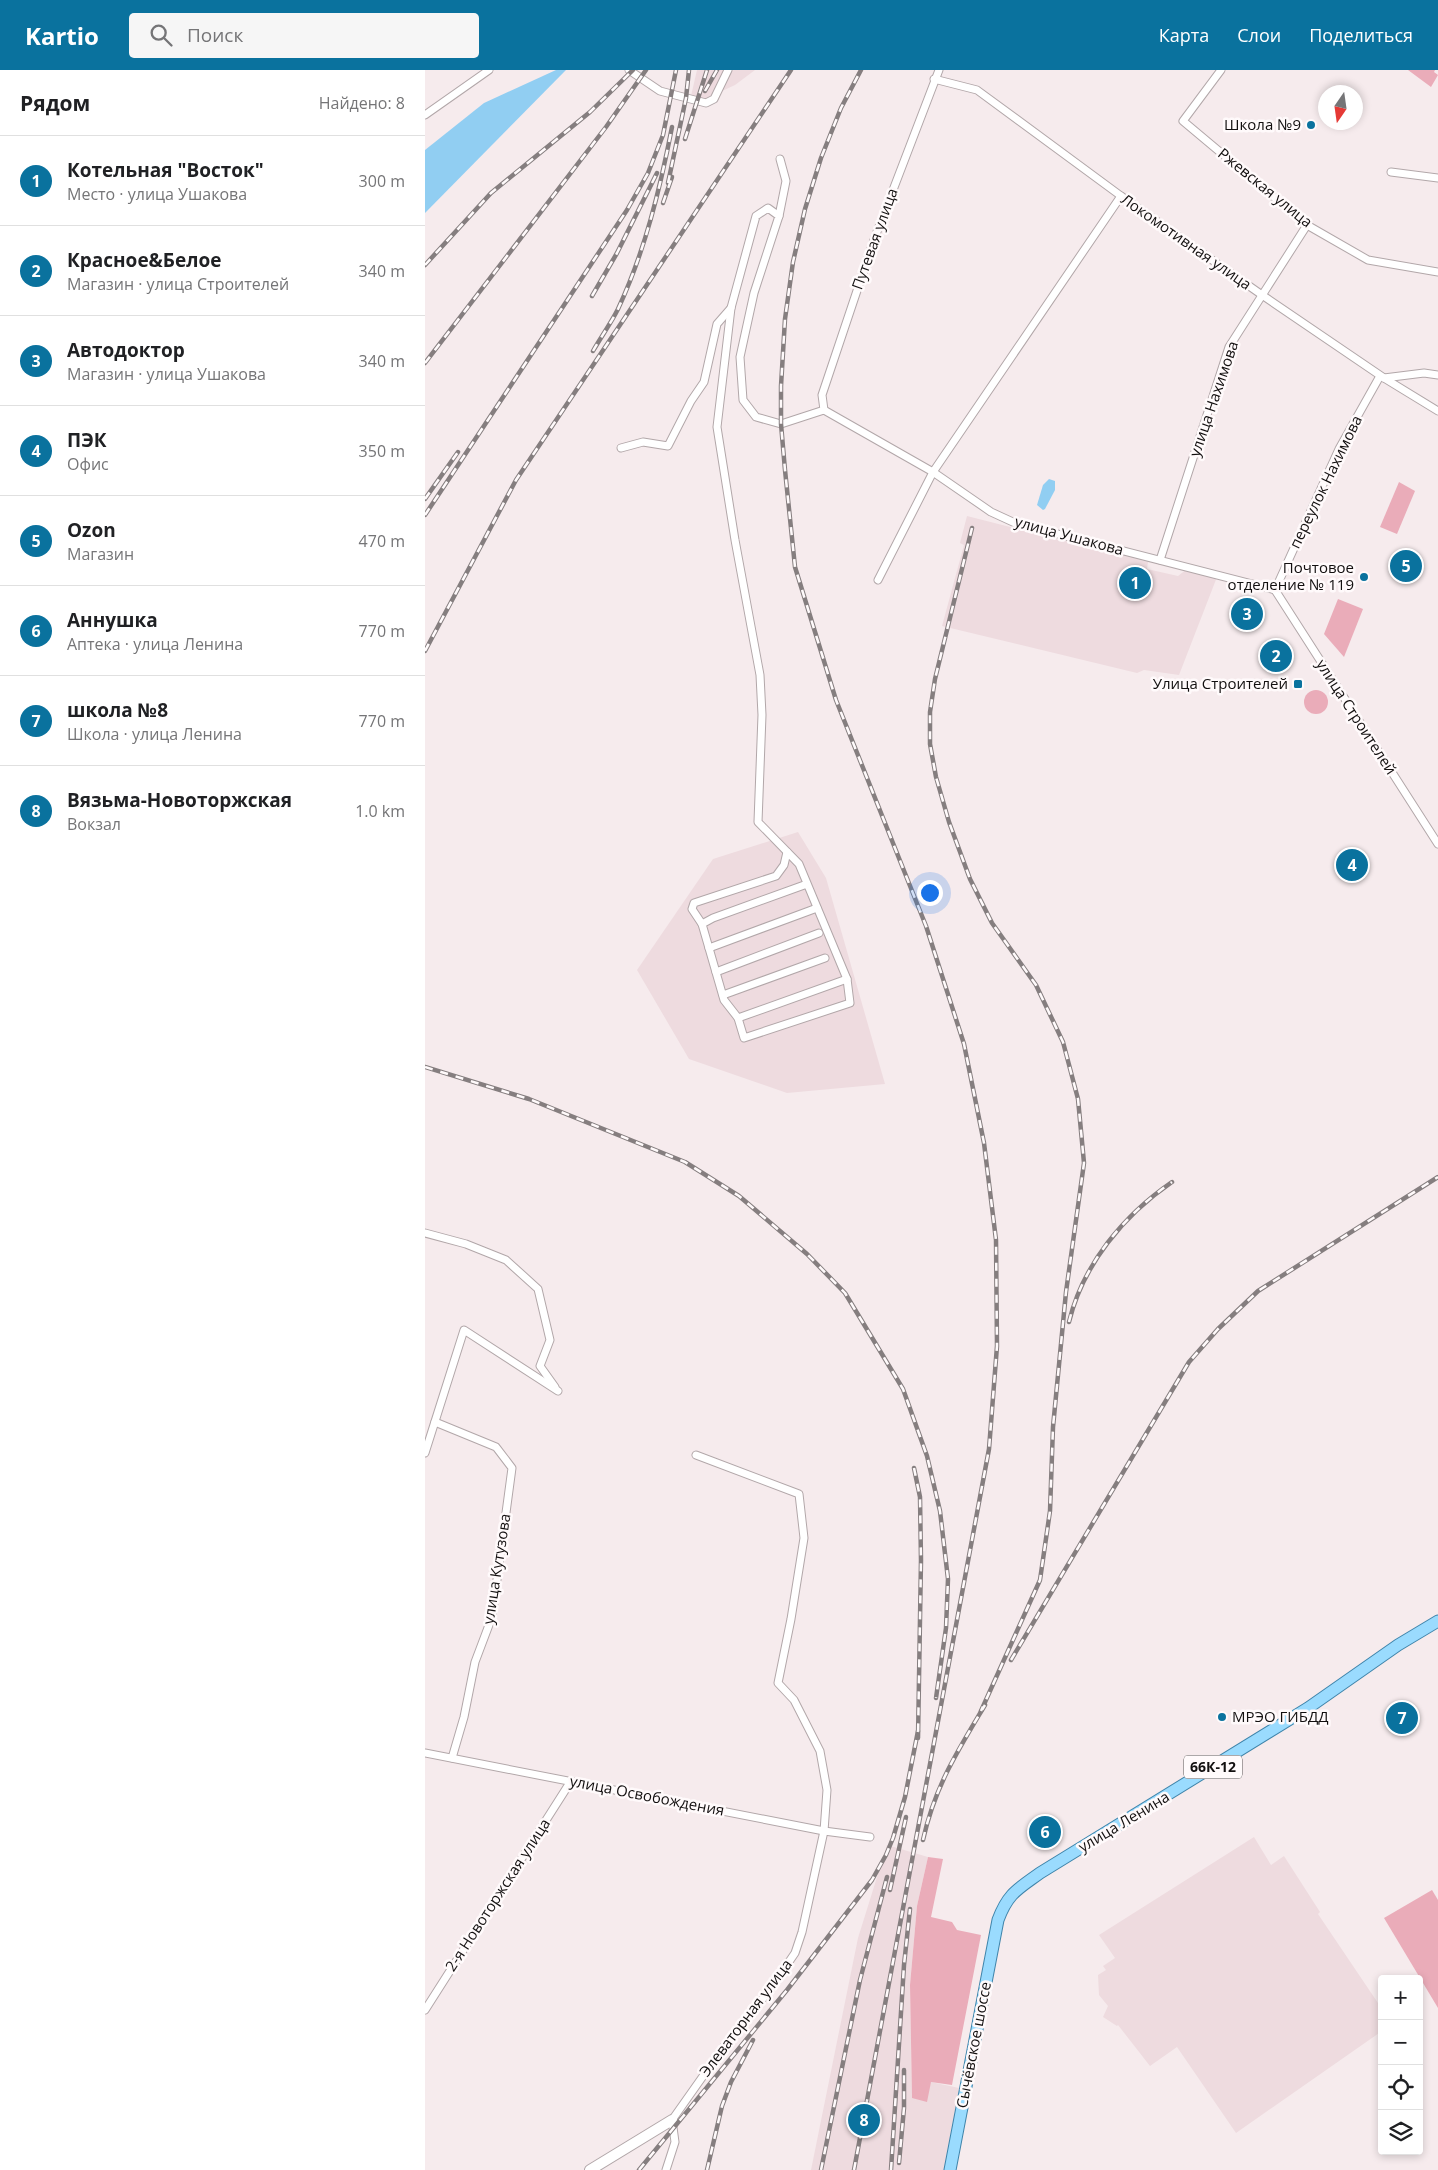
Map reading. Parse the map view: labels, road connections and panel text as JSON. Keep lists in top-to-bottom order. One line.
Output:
{"streets":{"main road":["66К-12","улица Ленина","Сычёвское шоссе"],"street":["Ржевская улица","Путевая улица","Локомотивная улица","улица Нахимова","переулок Нахимова","улица Ушакова","улица Строителей","улица Кутузова","улица Освобождения","2-я Новоторжская улица","Элеваторная улица"]},"crossings":[["Ржевская улица","улица Нахимова"],["Путевая улица","Локомотивная улица"],["Путевая улица","улица Ушакова"],["Локомотивная улица","улица Нахимова"],["Локомотивная улица","переулок Нахимова"],["улица Нахимова","улица Ушакова"],["переулок Нахимова","улица Ушакова"],["переулок Нахимова","улица Строителей"],["улица Ушакова","улица Строителей"],["улица Кутузова","улица Освобождения"],["улица Освобождения","2-я Новоторжская улица"],["улица Освобождения","Элеваторная улица"],["улица Ленина","Сычёвское шоссе"]],"places":{"other":["Школа №9","Почтовое отделение № 119","МРЭО ГИБДД"],"transit":["Улица Строителей"]},"north":"bottom","page":{"header":"Kartio","search":"Поиск","nav":["Карта","Слои","Поделиться"],"heading":["Рядом","Найдено: 8"],"list":[{"mark":"1","name":"Котельная \"Восток\"","note":"Место · улица Ушакова","value":"300 m"},{"mark":"2","name":"Красное&Белое","note":"Магазин · улица Строителей","value":"340 m"},{"mark":"3","name":"Автодоктор","note":"Магазин · улица Ушакова","value":"340 m"},{"mark":"4","name":"ПЭК","note":"Офис","value":"350 m"},{"mark":"5","name":"Ozon","note":"Магазин","value":"470 m"},{"mark":"6","name":"Аннушка","note":"Аптека · улица Ленина","value":"770 m"},{"mark":"7","name":"школа №8","note":"Школа · улица Ленина","value":"770 m"},{"mark":"8","name":"Вязьма-Новоторжская","note":"Вокзал","value":"1.0 km"}],"pins":["5","1","3","2","4","7","6","8"],"map_buttons":["+","−"]}}
